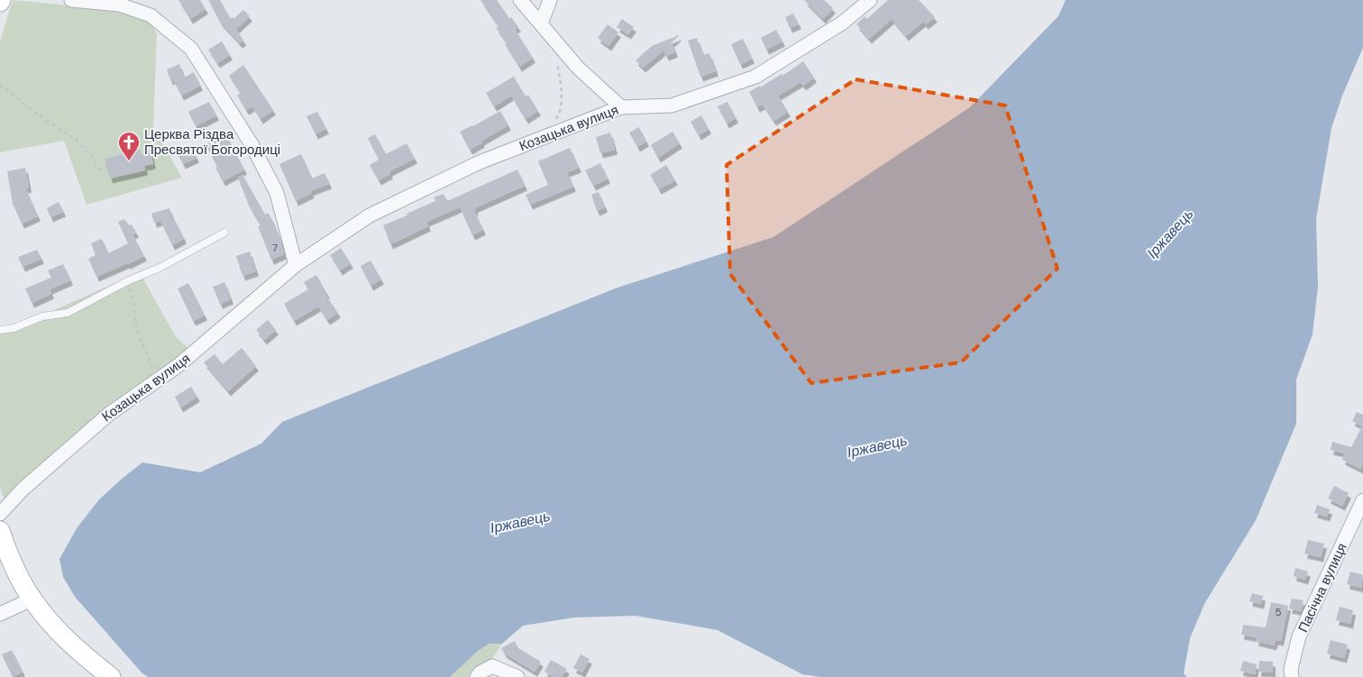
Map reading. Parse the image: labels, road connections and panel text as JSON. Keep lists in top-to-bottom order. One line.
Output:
{"streets":{"street":["Козацька вулиця","Пасічна вулиця"]},"water":["Іржавець"],"places":{"church":["Церква Різдва Пресвятої Богородиці"]},"house_numbers":["7","5"]}
